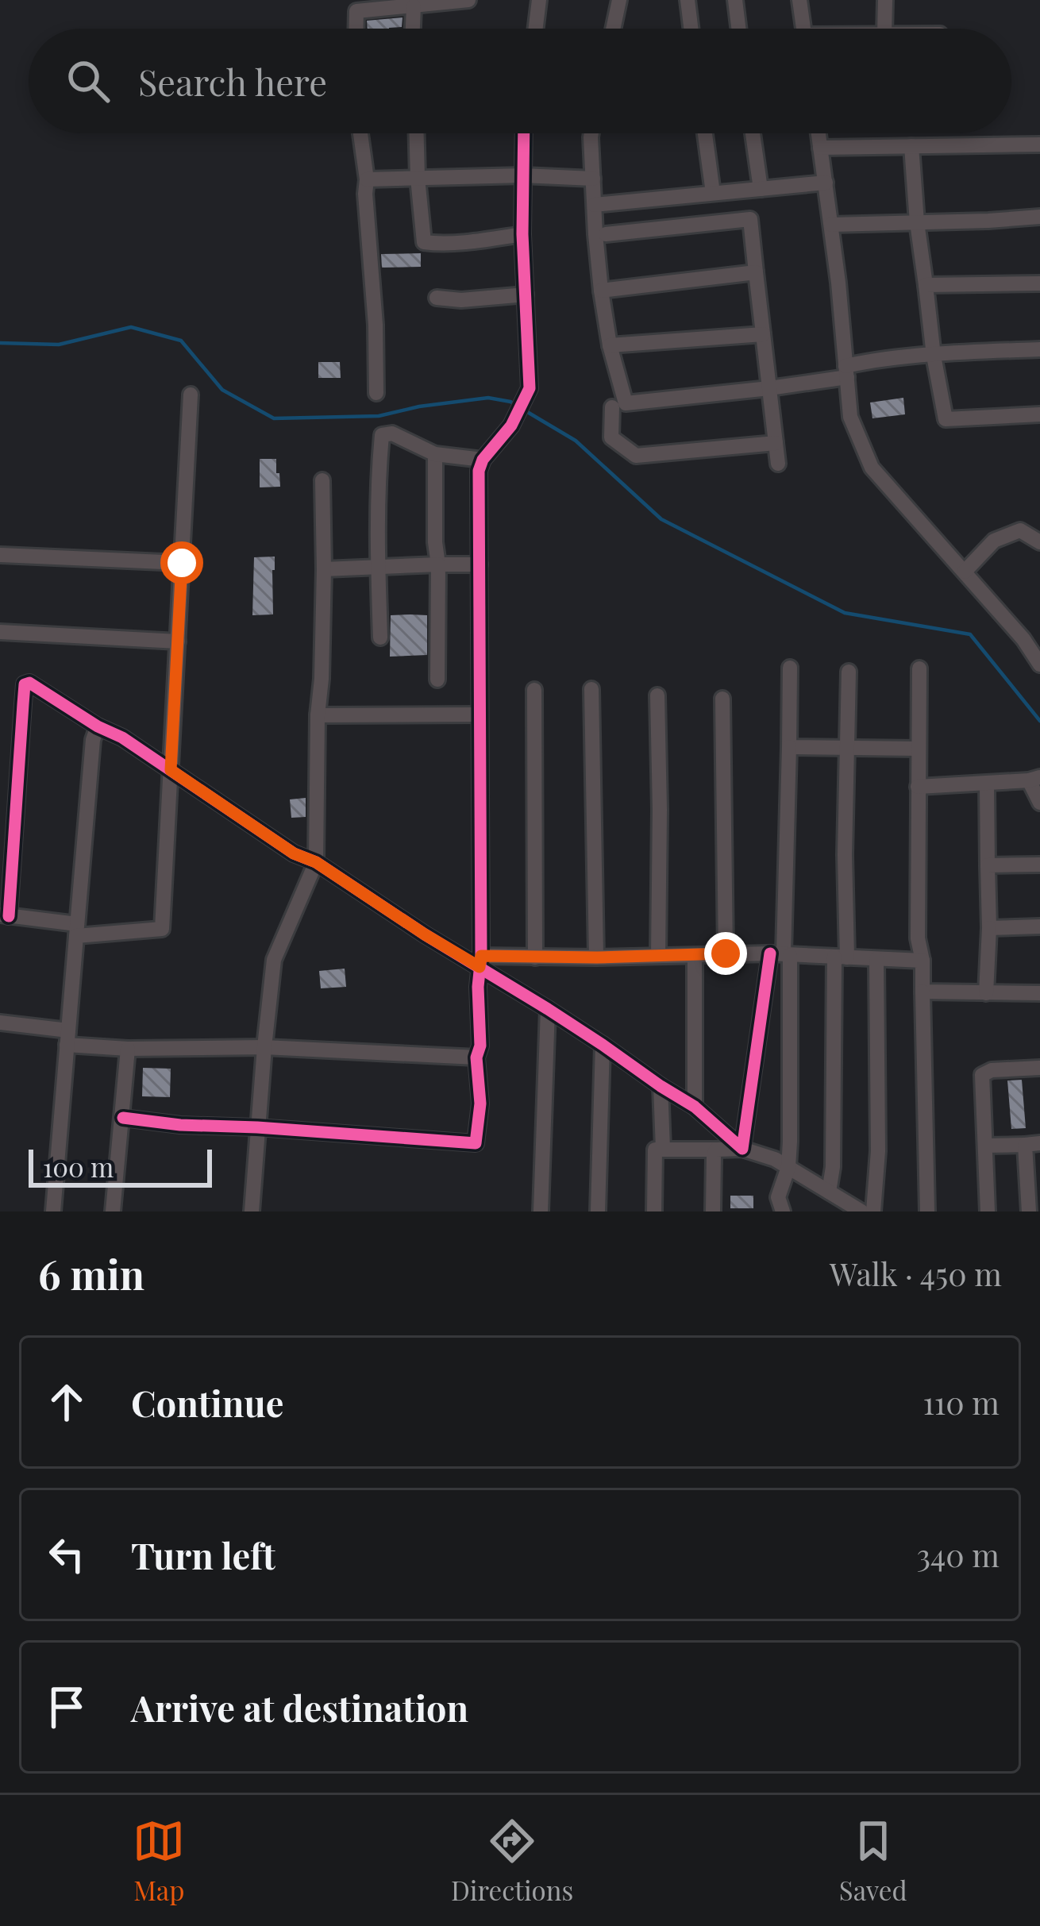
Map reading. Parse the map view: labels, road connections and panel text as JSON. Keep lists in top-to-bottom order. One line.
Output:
{"scale_bar":"100 m","page":{"search":"Search here","scale":"100 m","heading":["6 min","Walk · 450 m"],"list":[["Continue","110 m"],["Turn left","340 m"],"Arrive at destination"],"nav":["Map","Directions","Saved"]}}
